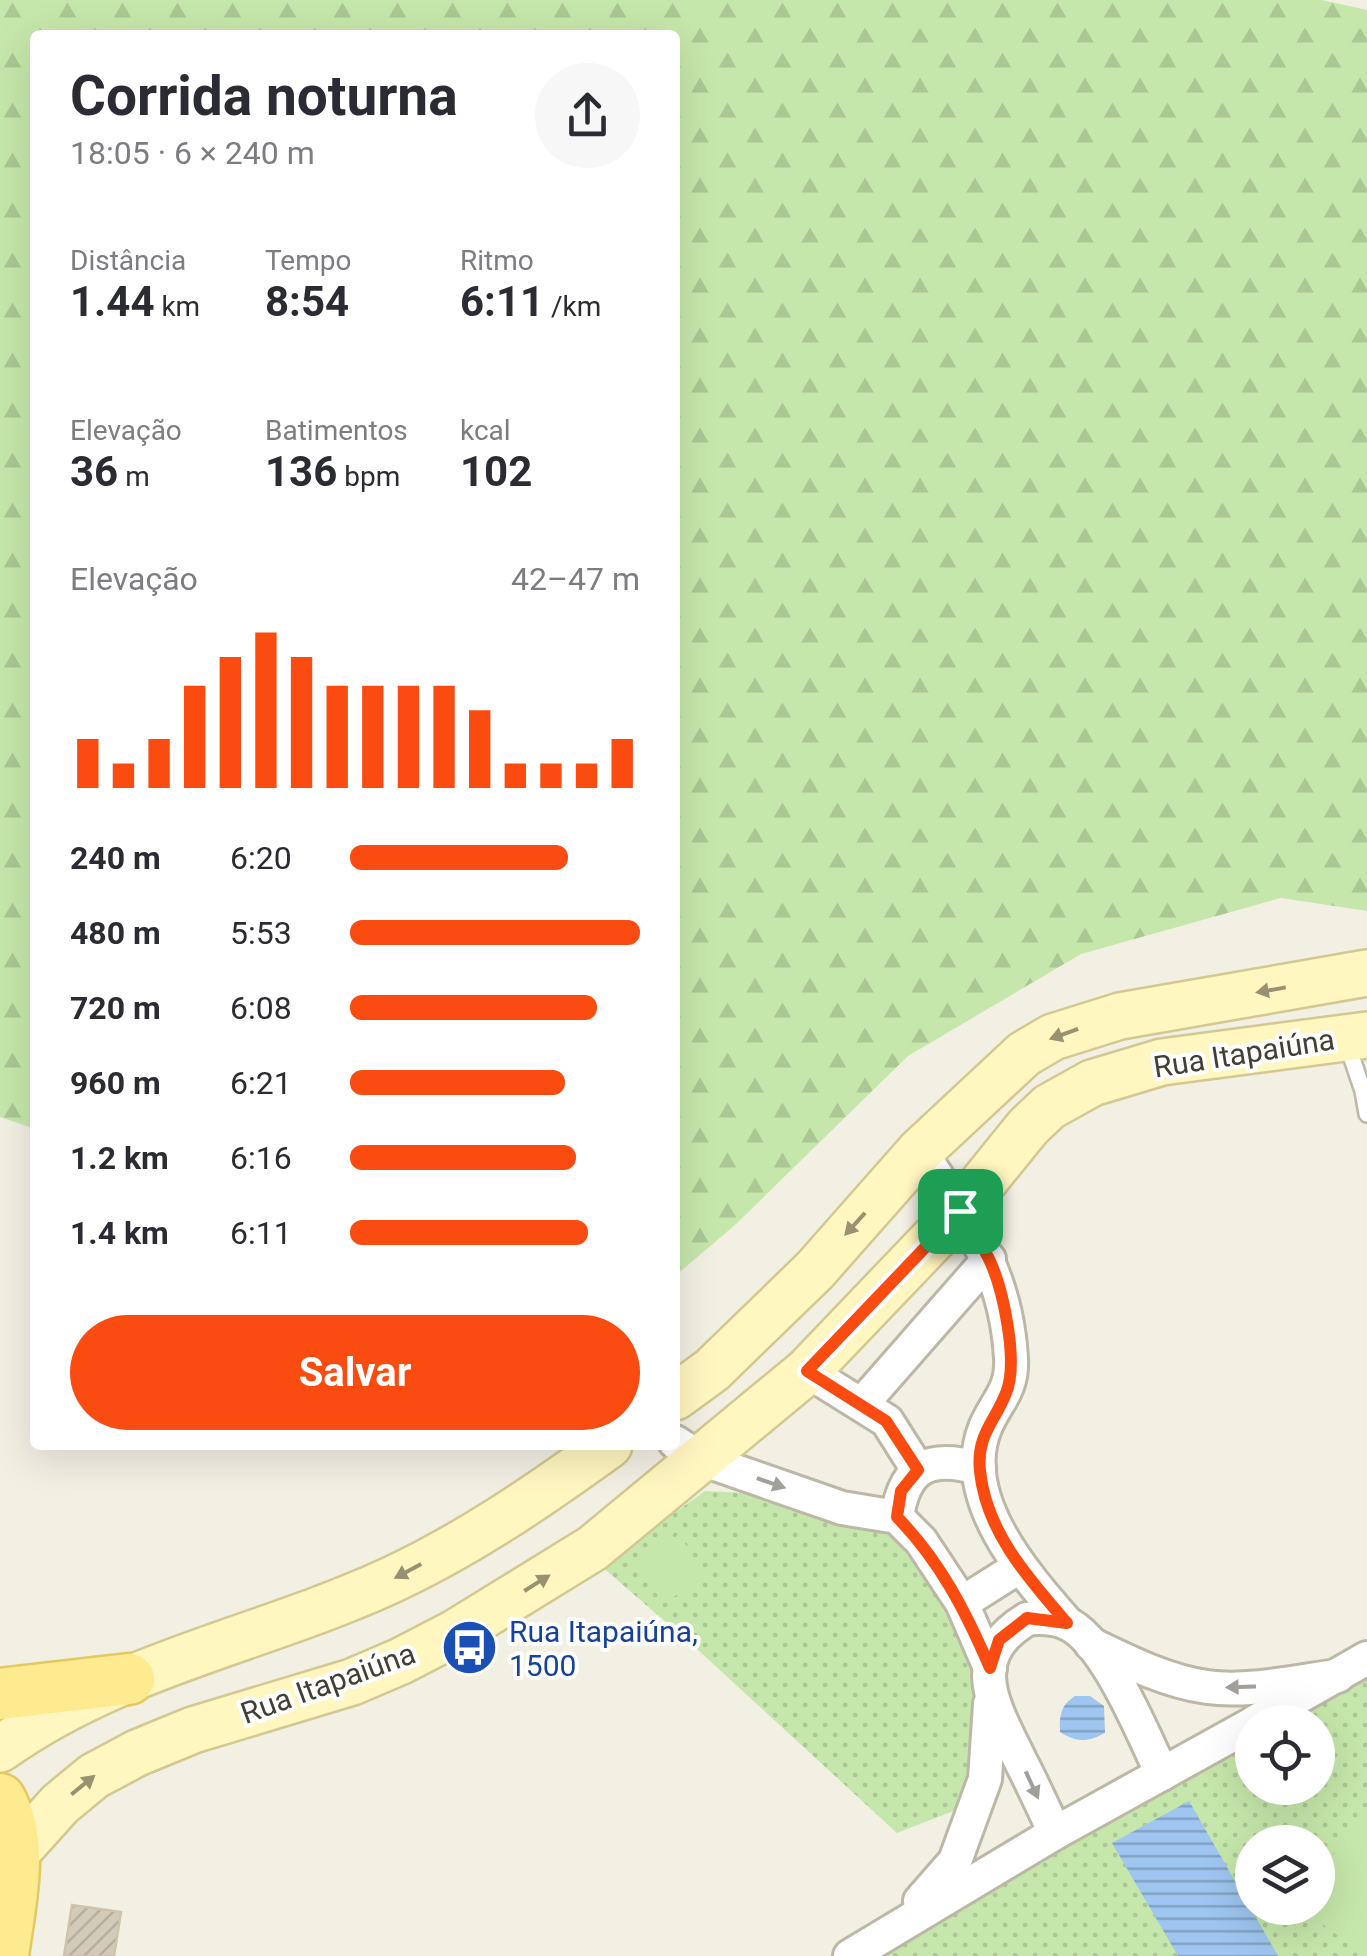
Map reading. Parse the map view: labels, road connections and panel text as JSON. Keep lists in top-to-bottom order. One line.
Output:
{"streets":{"main road":["Rua Itapaiúna"]},"places":{"bus stop":["Rua Itapaiúna, 1500"]},"page":{"heading":["Corrida noturna","18:05 · 6 × 240 m"],"stats":[["Distância","1.44 km"],["Tempo","8:54"],["Ritmo","6:11 /km"],["Elevação","36 m"],["Batimentos","136 bpm"],["kcal","102"]],"chart":["Elevação","42–47 m"],"list":[{"name":"240 m","note":"6:20"},{"name":"480 m","note":"5:53"},{"name":"720 m","note":"6:08"},{"name":"960 m","note":"6:21"},{"name":"1.2 km","note":"6:16"},{"name":"1.4 km","note":"6:11"}],"buttons":"Salvar"}}
